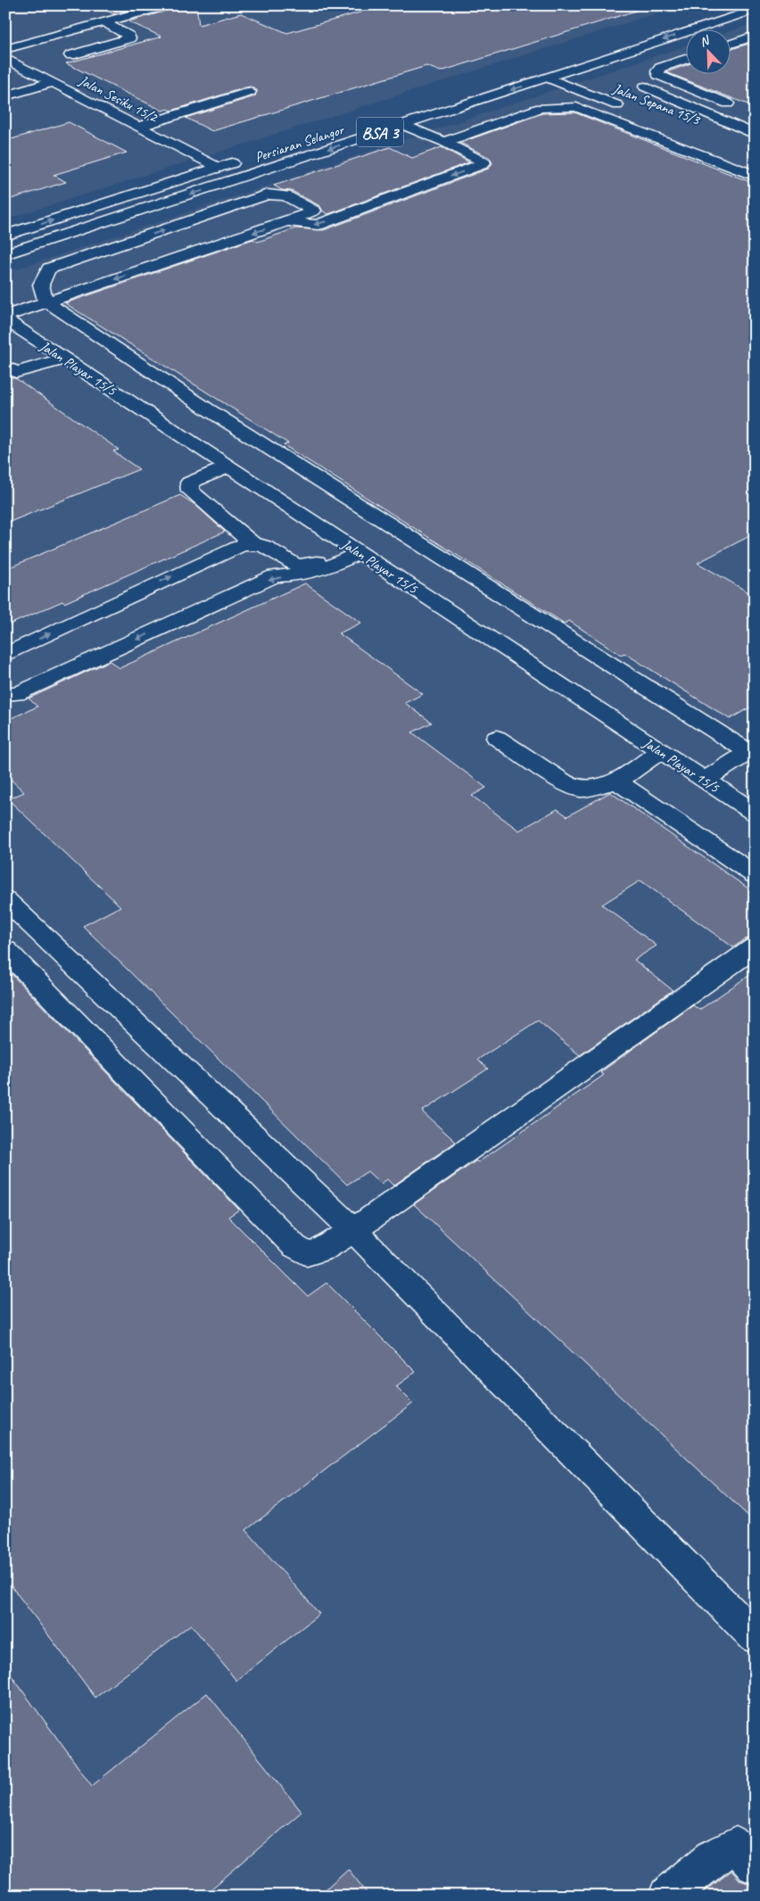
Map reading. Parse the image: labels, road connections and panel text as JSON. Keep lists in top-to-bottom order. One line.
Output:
{"streets":{"main road":["Jalan Sesiku 15/2","Jalan Sepana 15/3","BSA 3","Persiaran Selangor","Jalan Playar 15/5"]},"crossings":[["Jalan Sesiku 15/2","Persiaran Selangor"],["Jalan Sepana 15/3","Persiaran Selangor"]],"north":"top left"}
